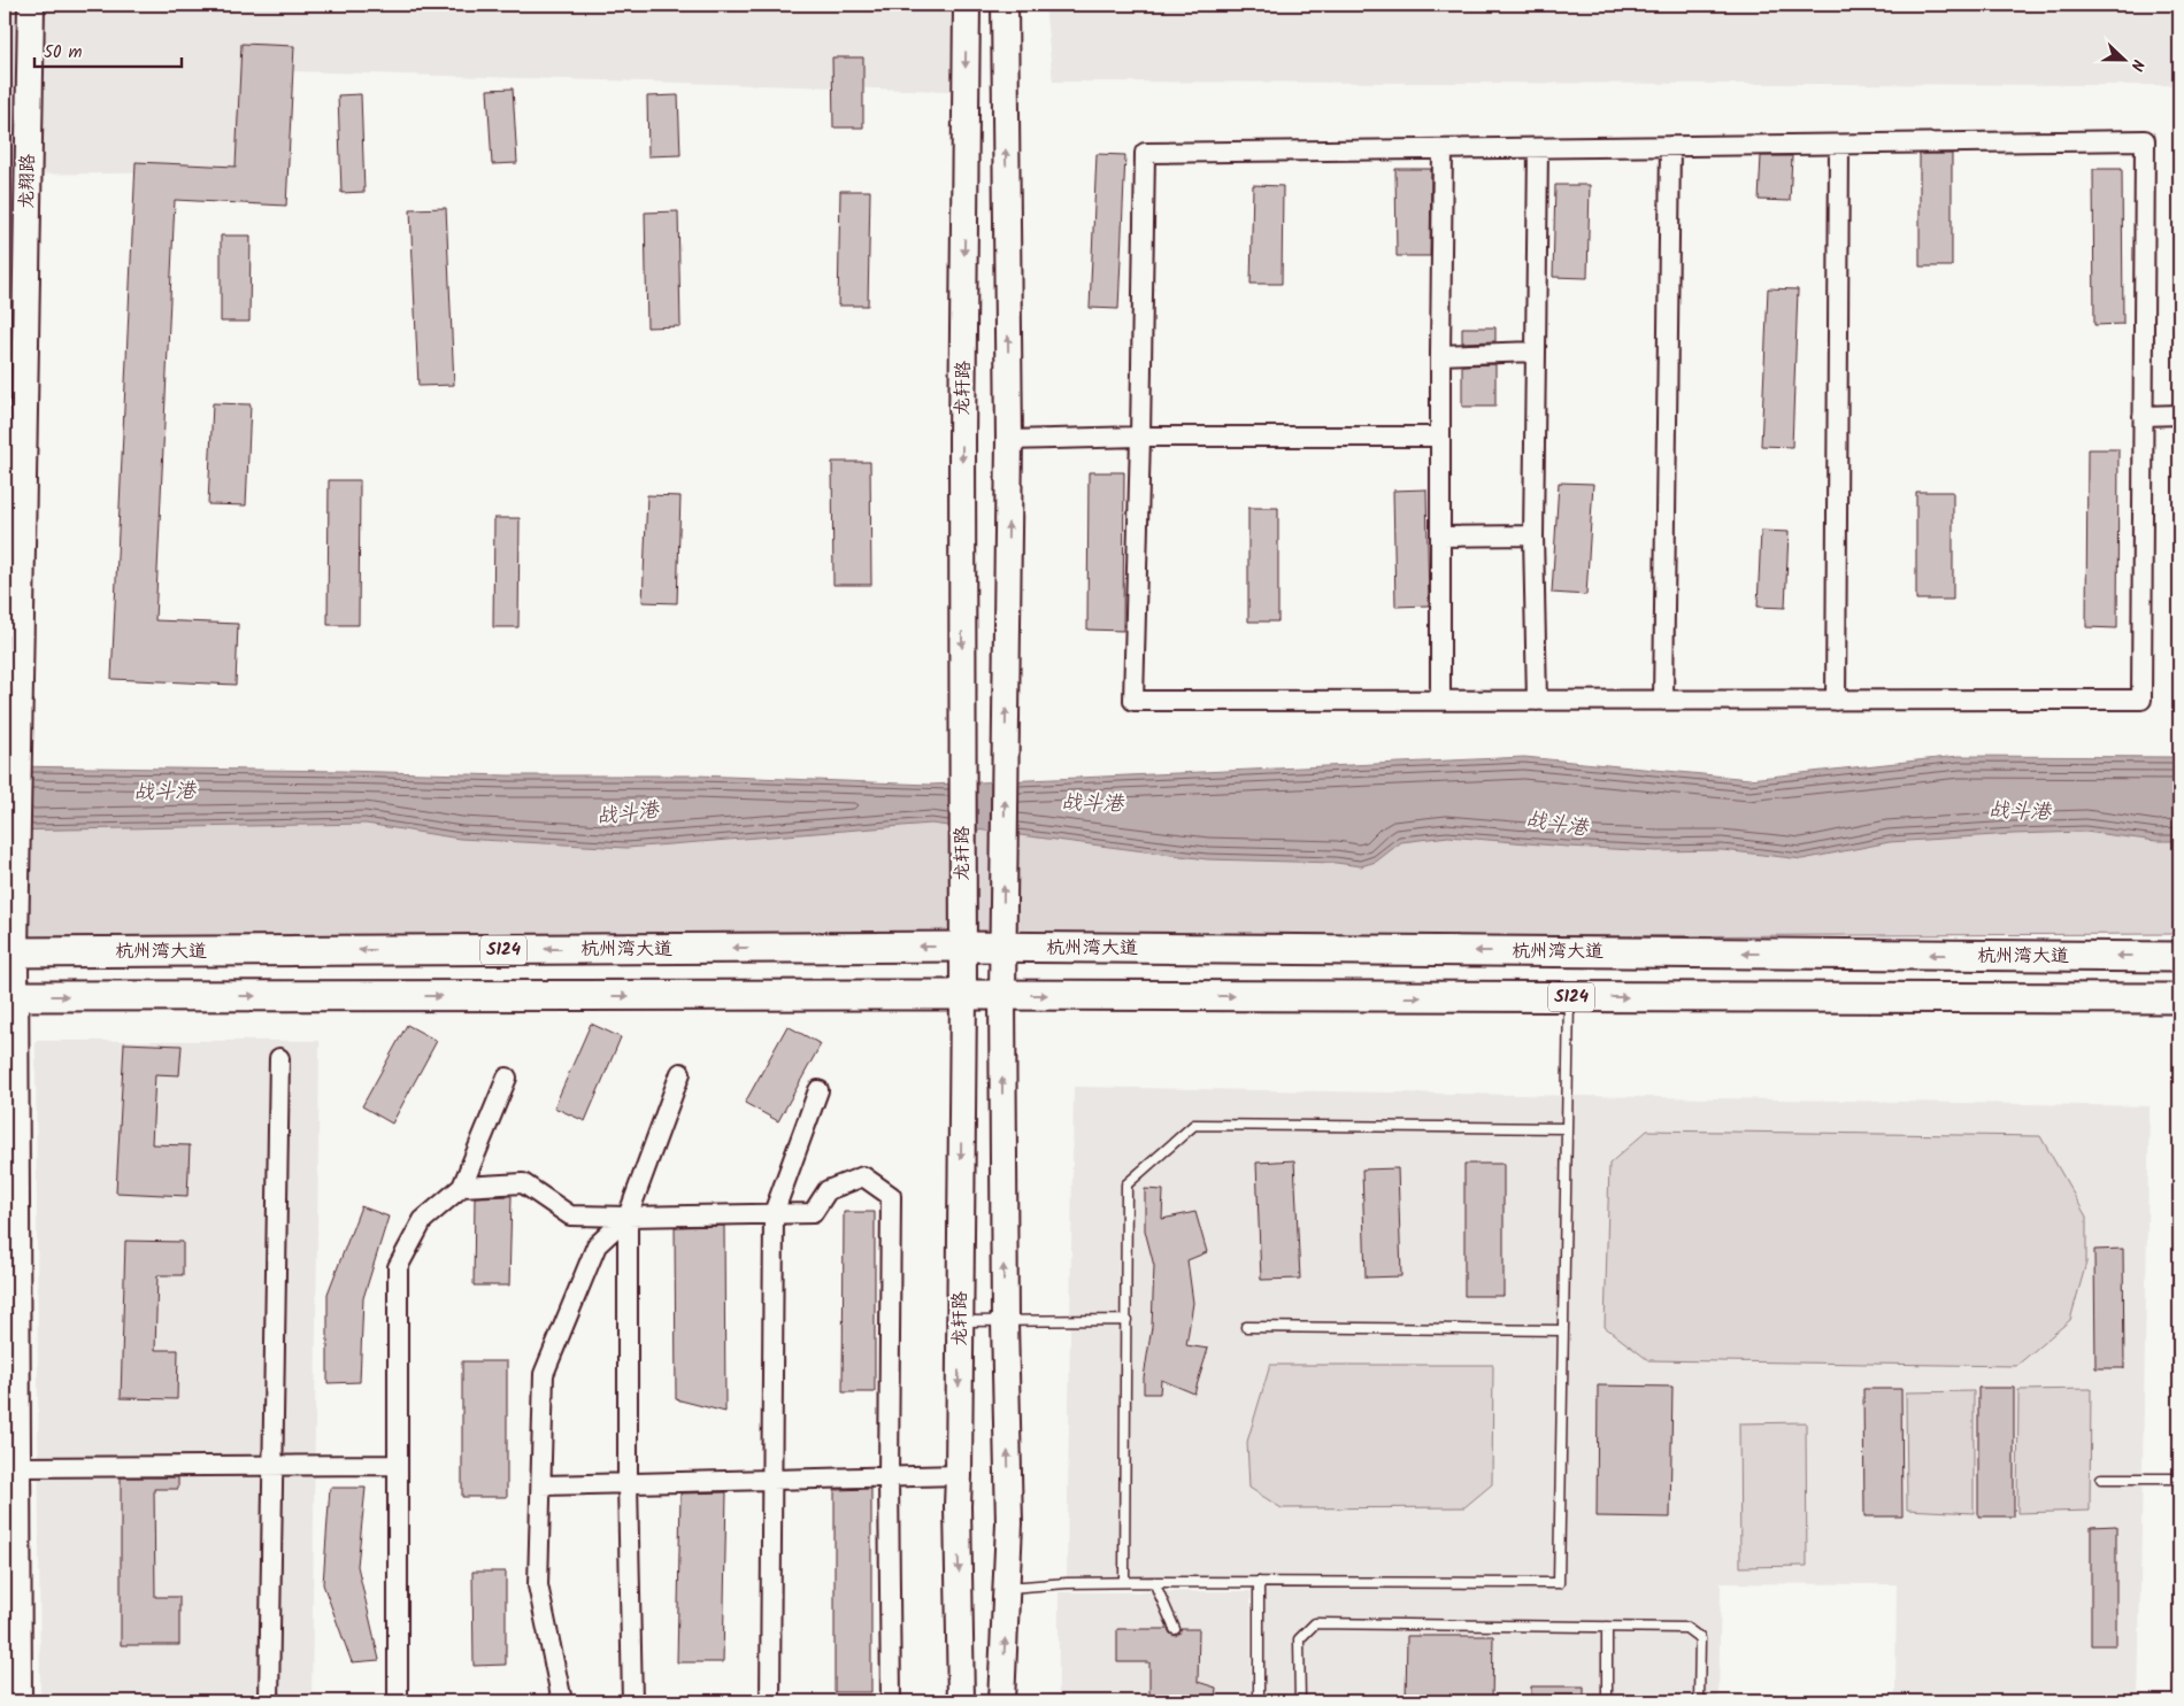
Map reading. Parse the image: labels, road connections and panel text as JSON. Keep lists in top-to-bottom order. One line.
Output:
{"streets":{"main road":["杭州湾大道","S124"],"street":["龙翔路","龙轩路"]},"crossings":[["龙翔路","杭州湾大道"],["龙翔路","S124"],["龙轩路","杭州湾大道"],["龙轩路","S124"]],"water":["战斗港"],"scale_bar":"50 m","north":"right"}
